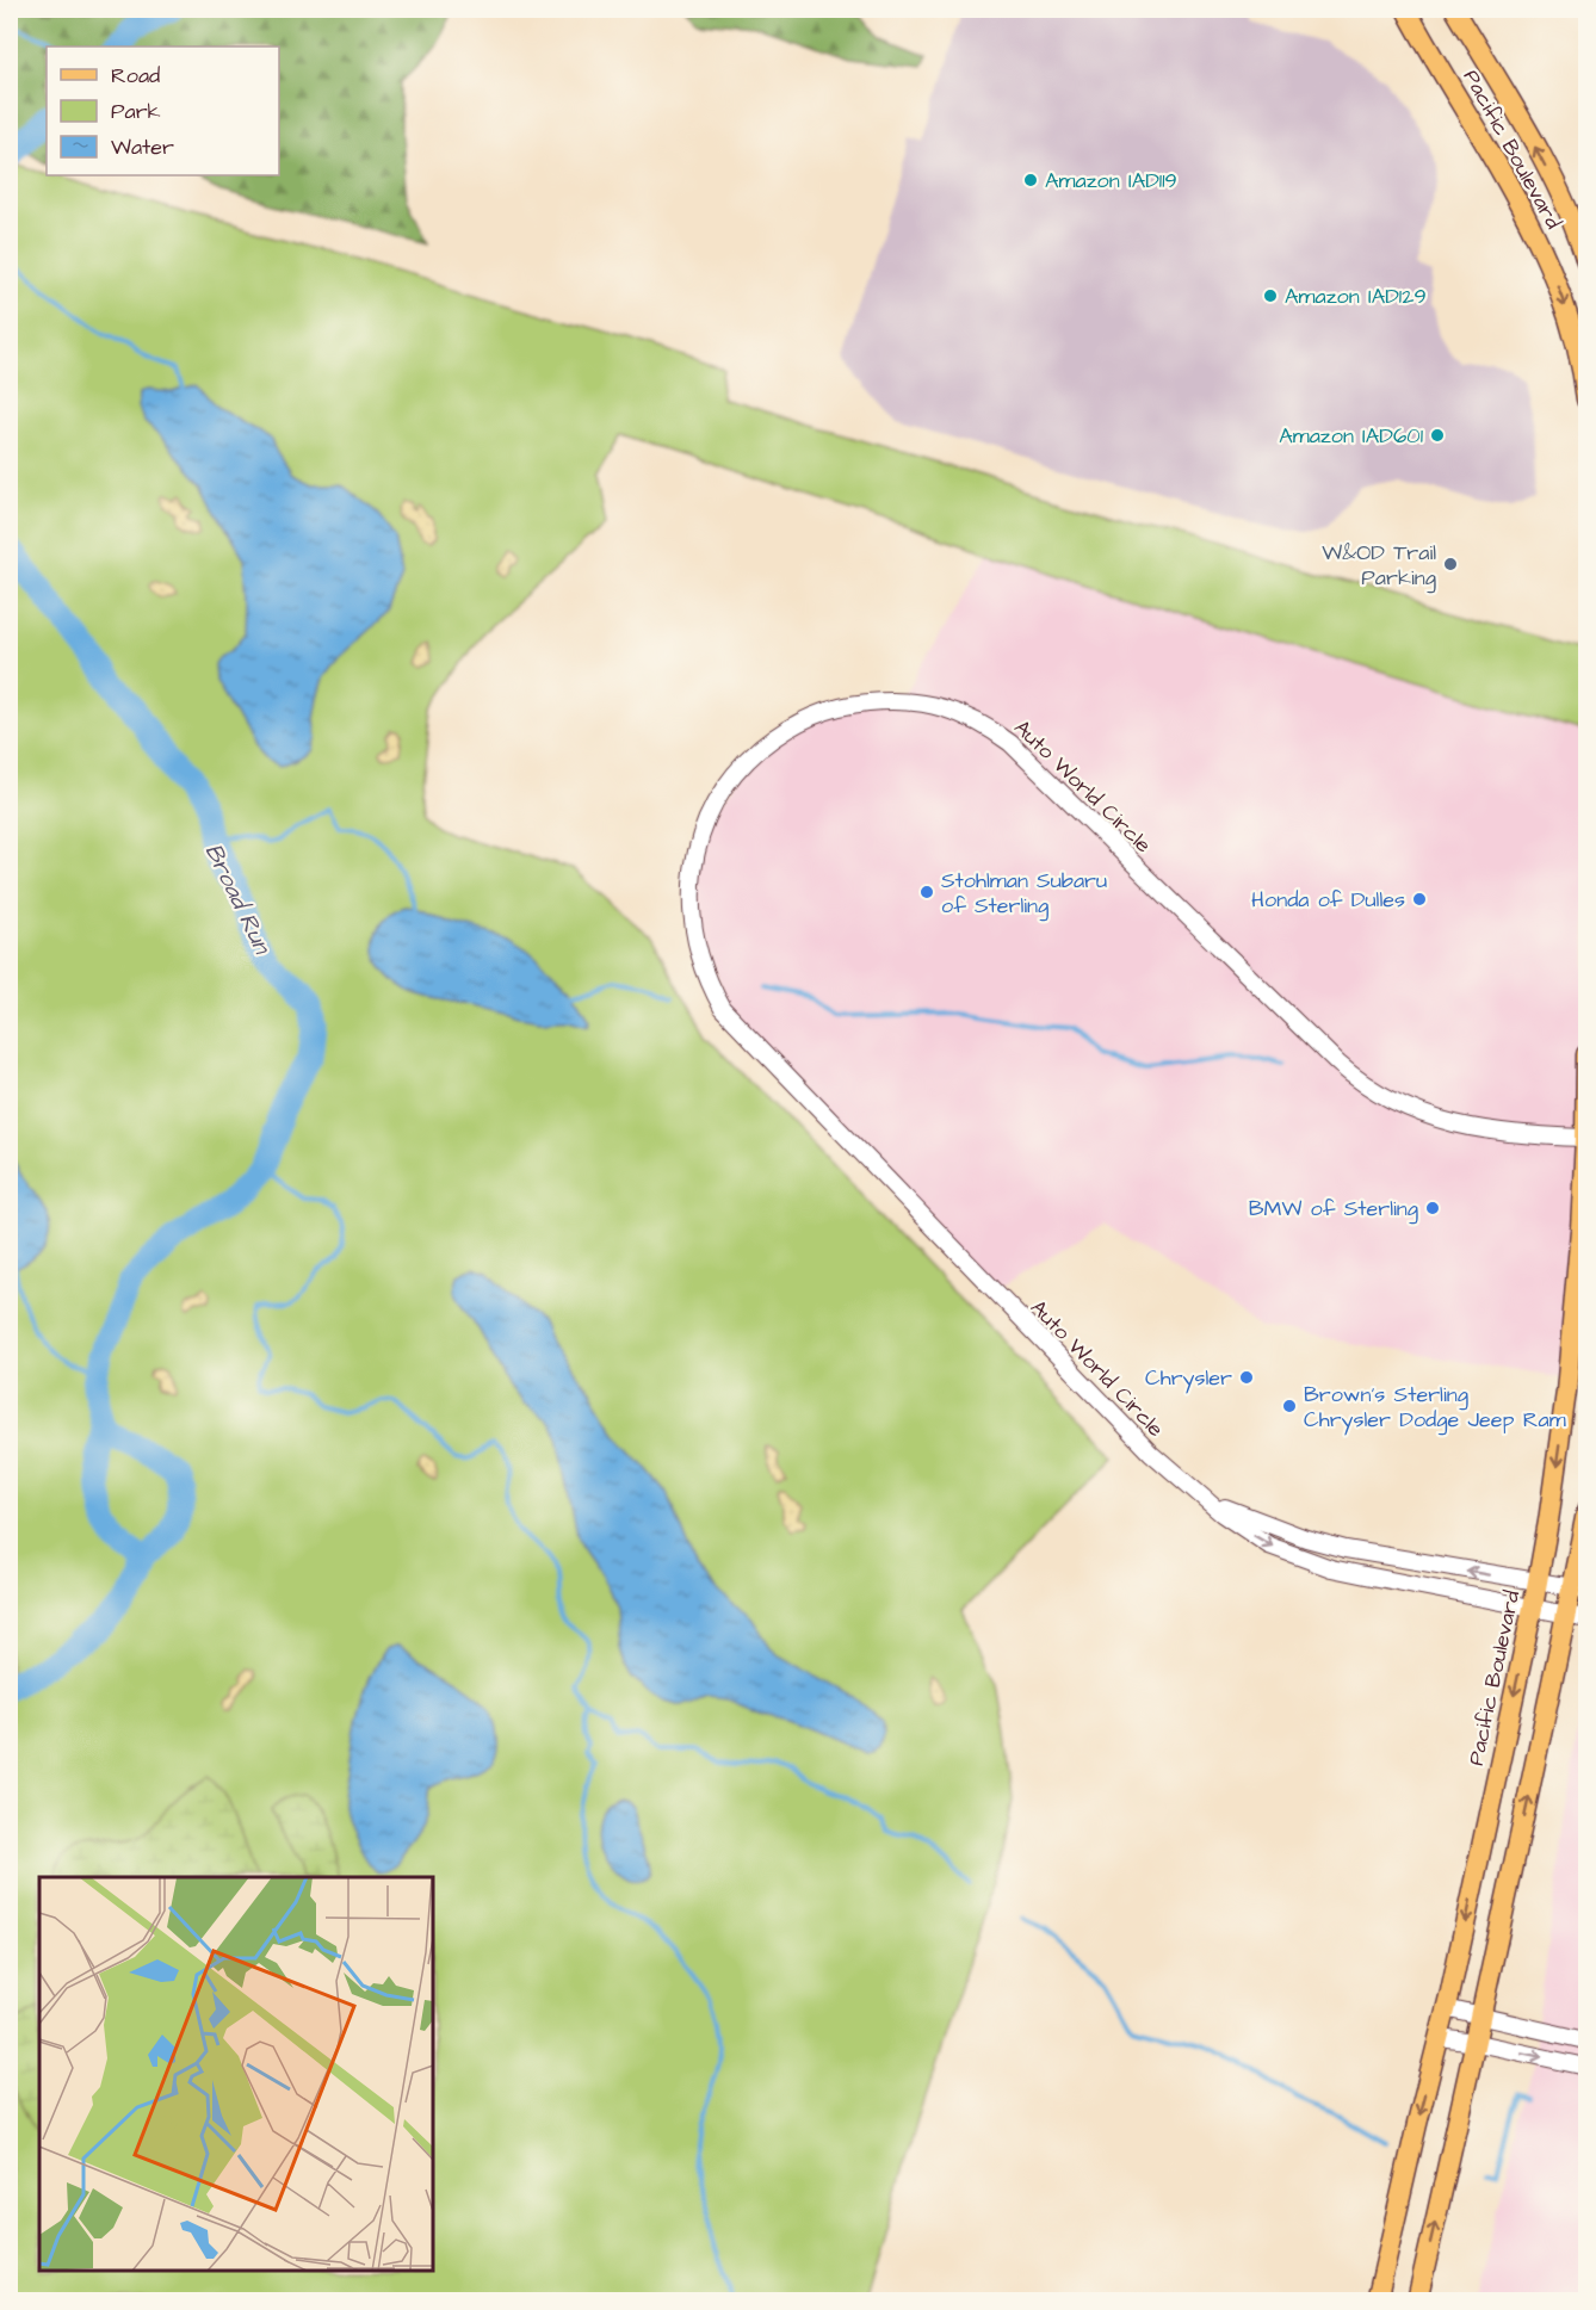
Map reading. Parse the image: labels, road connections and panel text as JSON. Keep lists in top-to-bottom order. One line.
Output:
{"streets":{"main road":["Pacific Boulevard"],"street":["Auto World Circle"]},"crossings":[["Pacific Boulevard","Auto World Circle"]],"water":["Broad Run"],"places":["Amazon IAD119","Amazon IAD129","Amazon IAD601","W&OD Trail Parking","Stohlman Subaru of Sterling","Honda of Dulles","BMW of Sterling","Chrysler","Brown's Sterling Chrysler Dodge Jeep Ram"],"legend":["Road","Park","Water"]}
